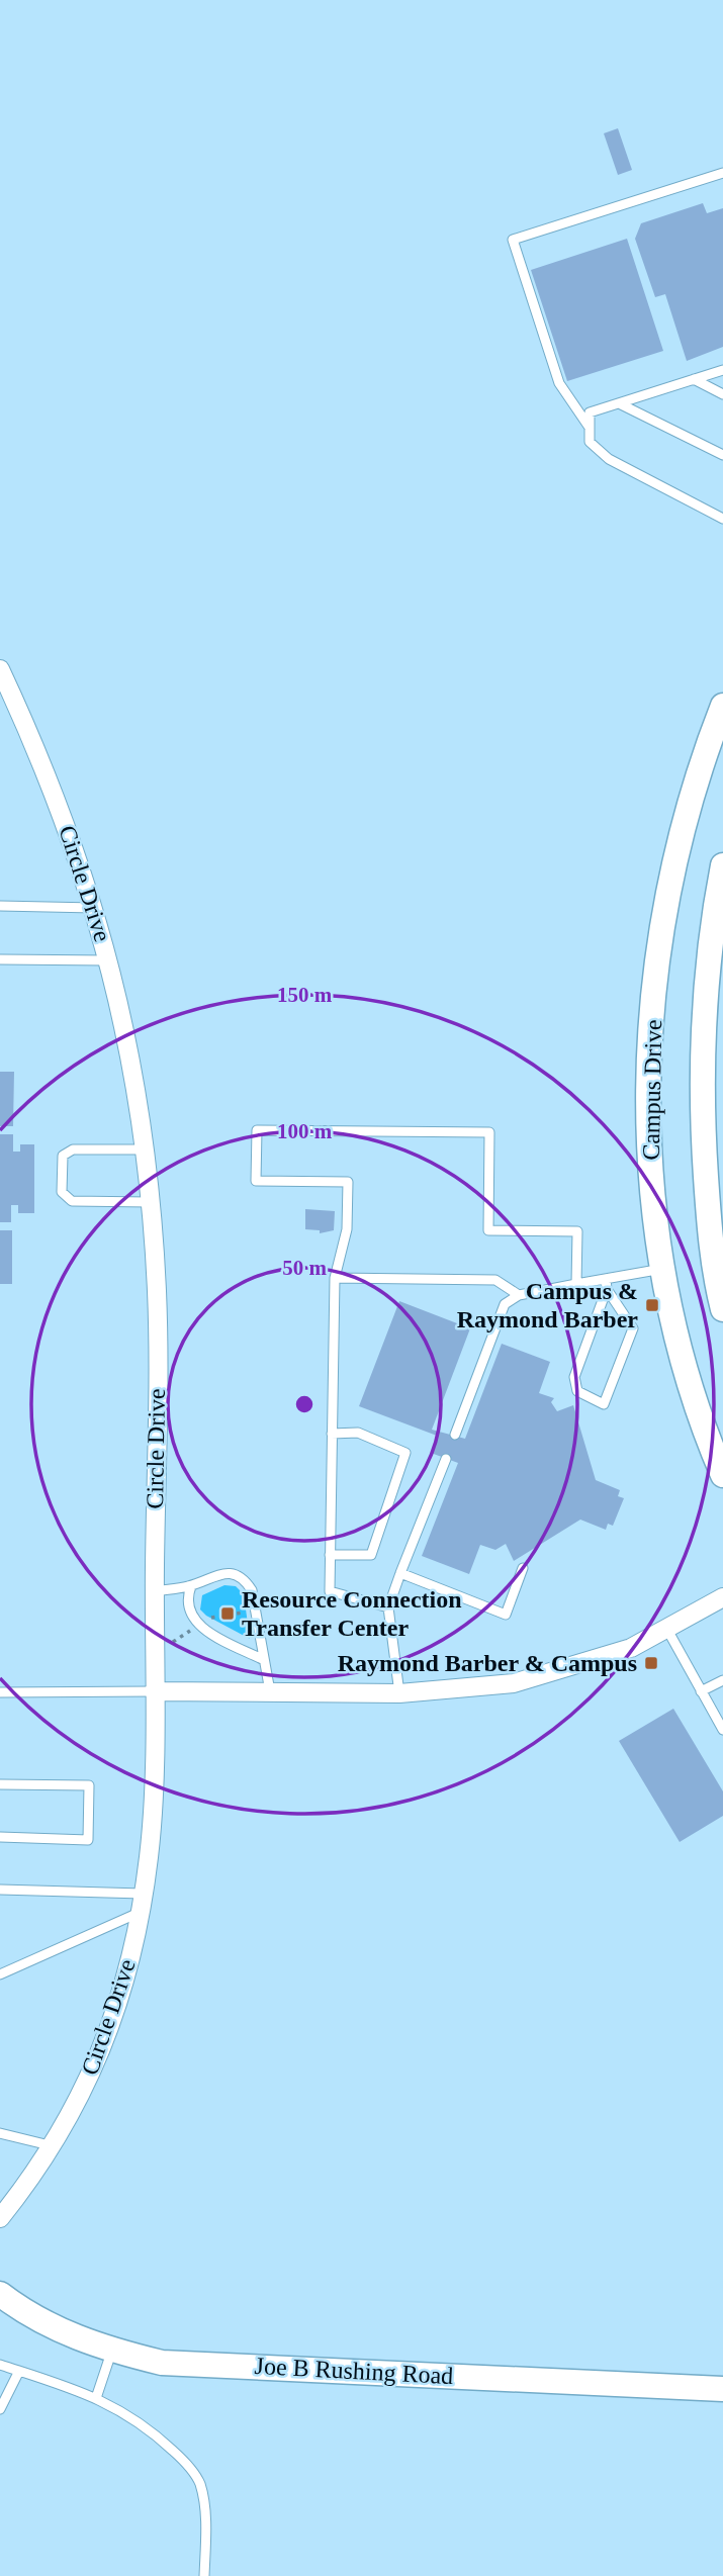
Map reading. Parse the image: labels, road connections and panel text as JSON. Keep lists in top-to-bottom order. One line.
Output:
{"streets":{"main road":["Campus Drive","Joe B Rushing Road"],"street":["Circle Drive"]},"places":{"transit":["Campus & Raymond Barber","Resource Connection Transfer Center","Raymond Barber & Campus"]},"rings":["150 m","100 m","50 m"]}
